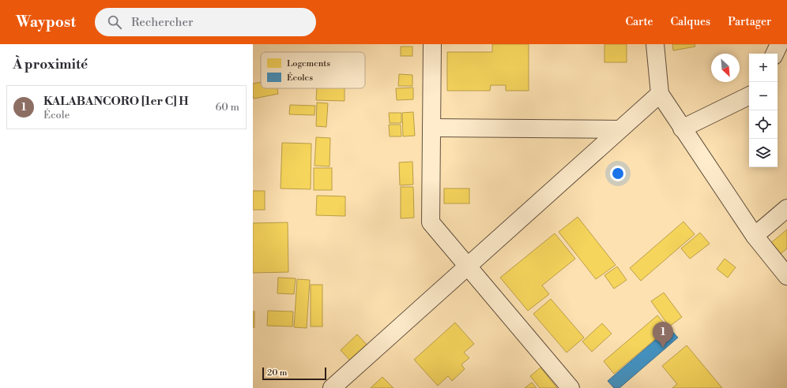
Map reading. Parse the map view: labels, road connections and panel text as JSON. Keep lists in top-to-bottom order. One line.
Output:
{"legend":["Logements","Écoles"],"scale_bar":"20 m","north":"bottom right","page":{"header":"Waypost","search":"Rechercher","nav":["Carte","Calques","Partager"],"heading":"À proximité","map_buttons":["+","−"],"list":[{"mark":"1","name":"KALABANCORO [1er C] H","note":"École","value":"60 m"}],"pins":"1","scale":"20 m"}}
